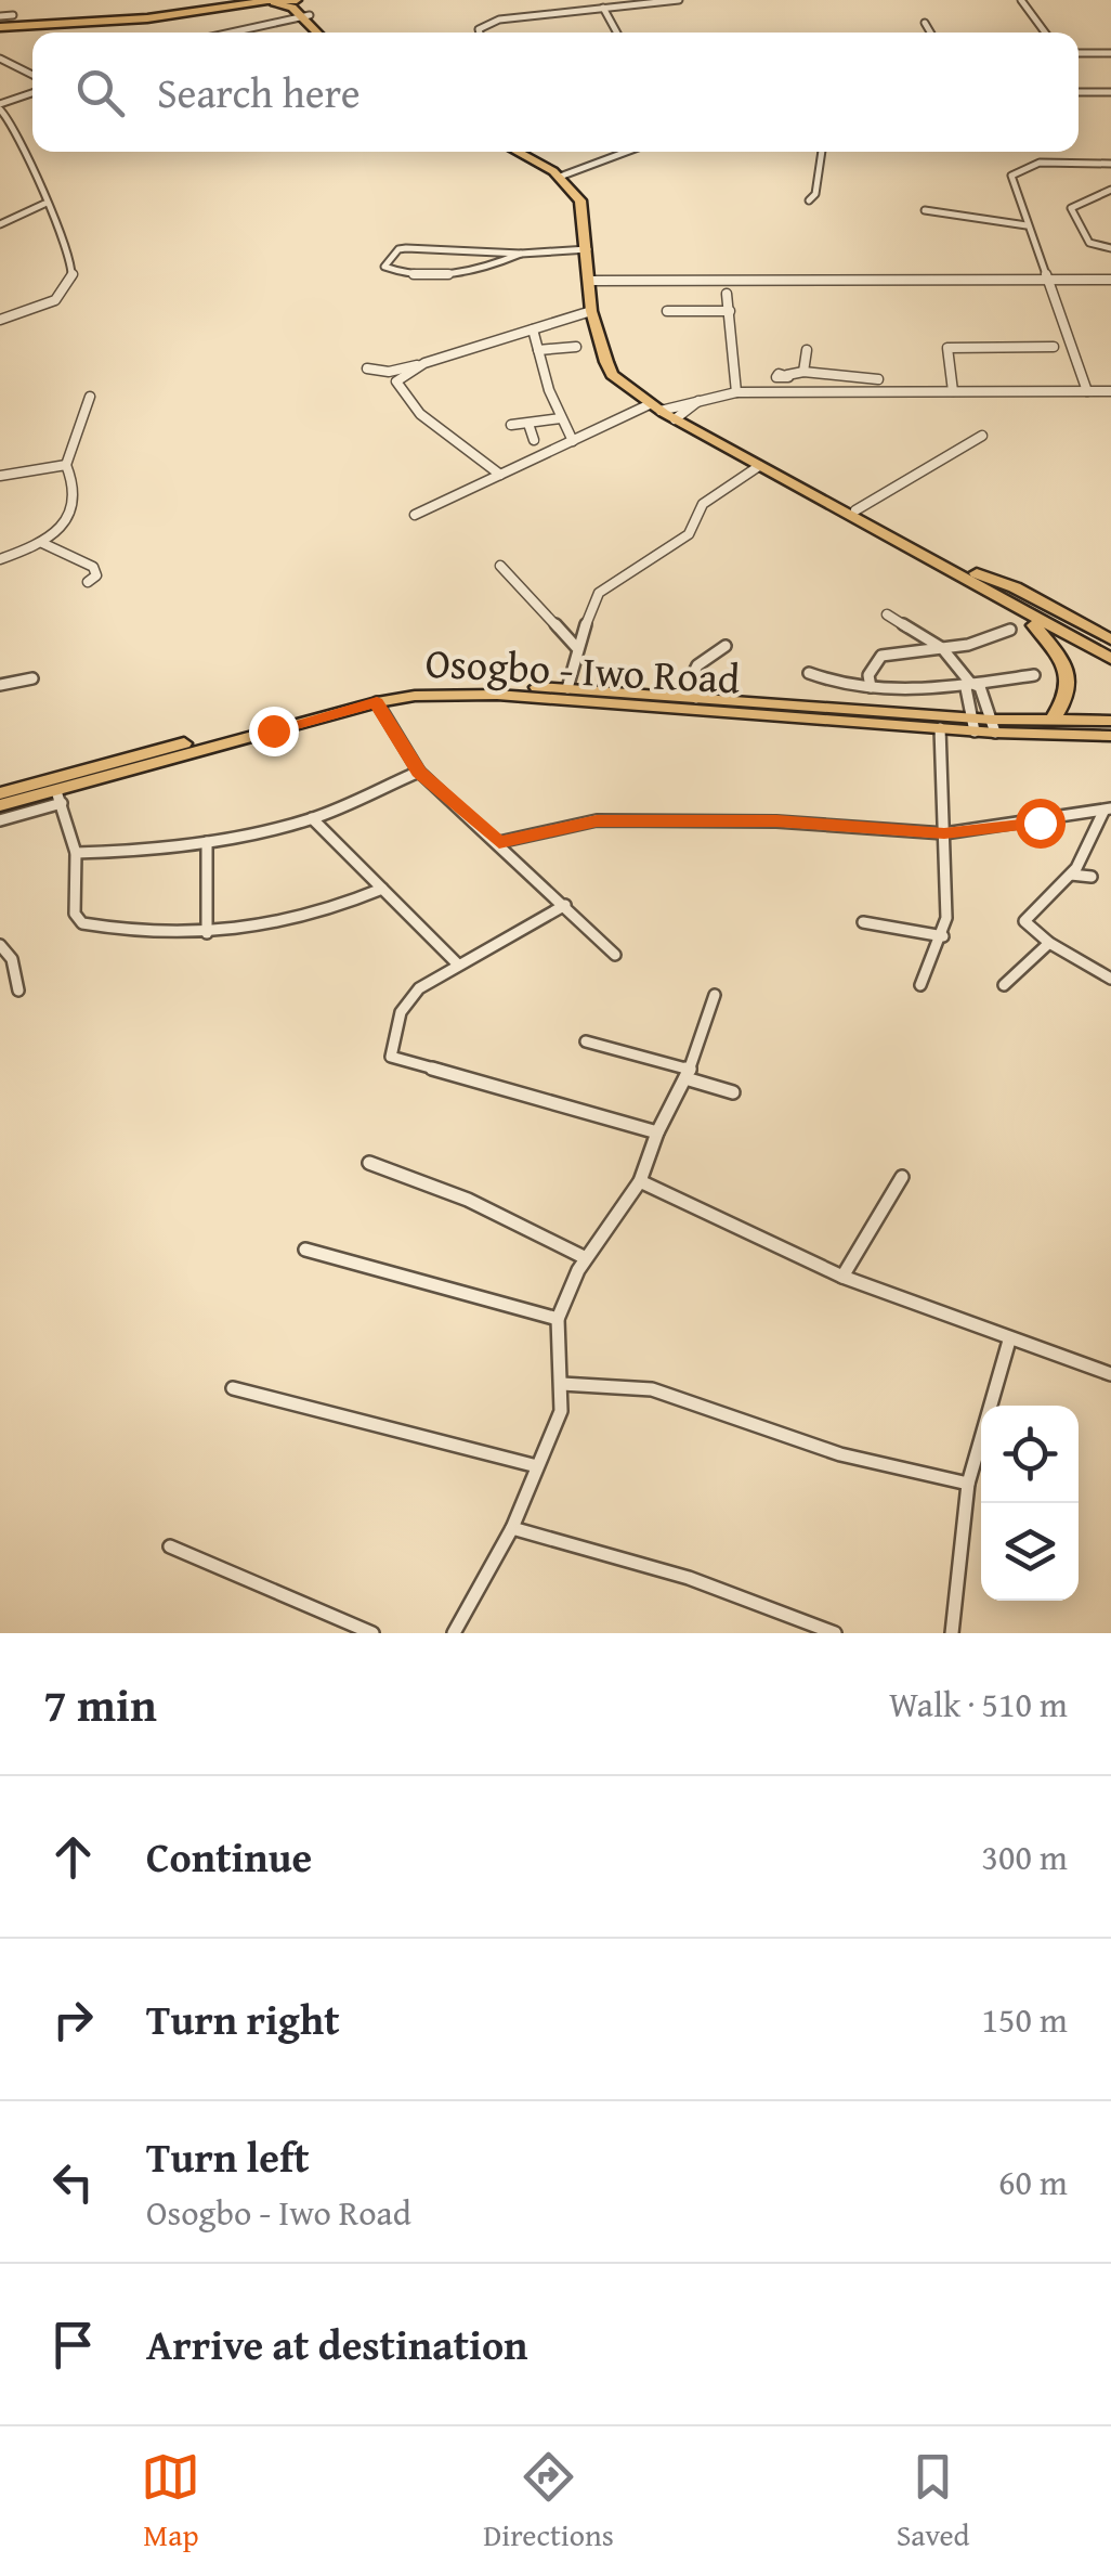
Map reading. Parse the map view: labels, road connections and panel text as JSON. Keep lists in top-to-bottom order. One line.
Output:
{"streets":{"main road":["Osogbo - Iwo Road"]},"page":{"search":"Search here","heading":["7 min","Walk · 510 m"],"list":[["Continue","300 m"],["Turn right","150 m"],["Turn left","Osogbo - Iwo Road","60 m"],"Arrive at destination"],"nav":["Map","Directions","Saved"]}}
